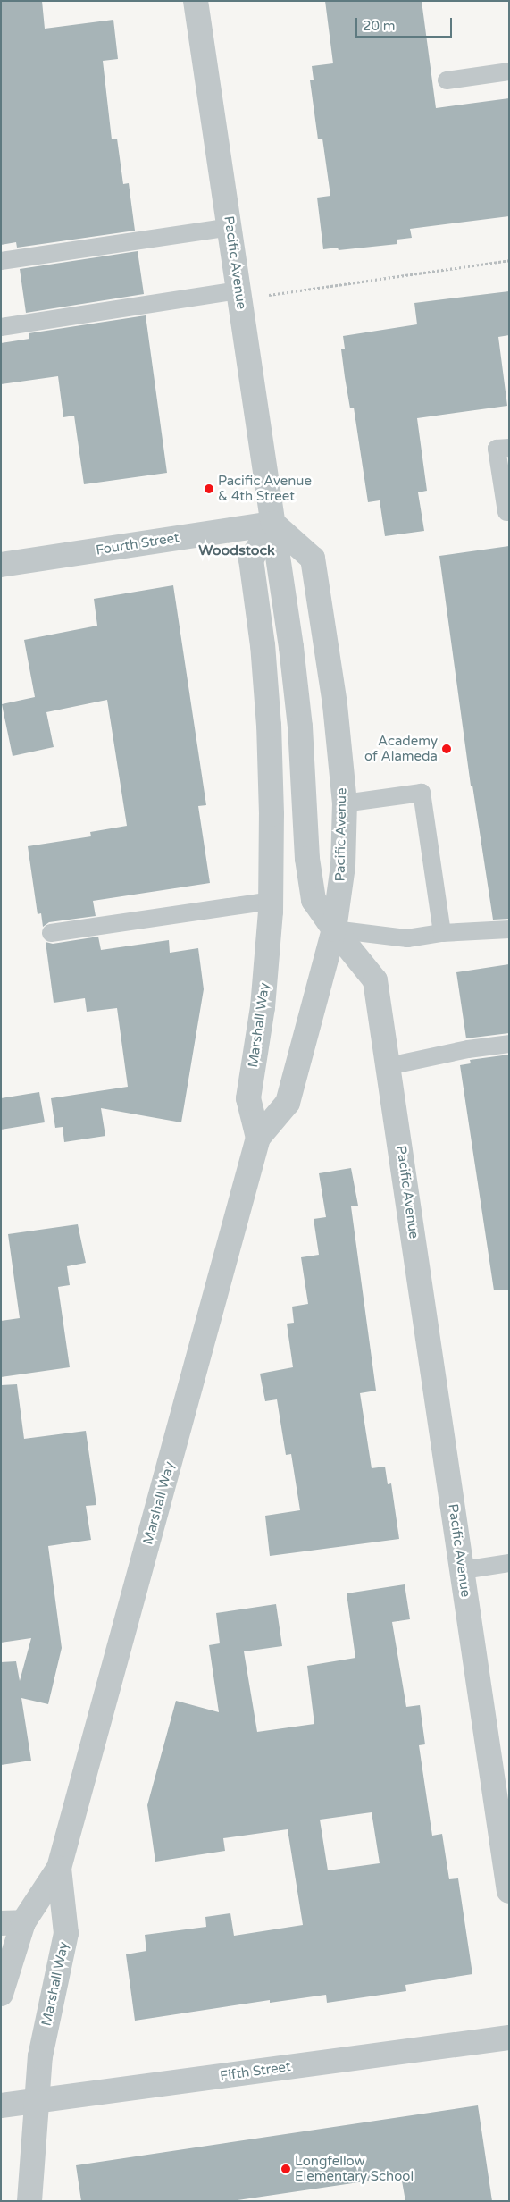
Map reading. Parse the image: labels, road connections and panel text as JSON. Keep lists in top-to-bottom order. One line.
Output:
{"streets":{"street":["Pacific Avenue","Fourth Street","Marshall Way","Fifth Street"]},"crossings":[["Pacific Avenue","Fourth Street"],["Pacific Avenue","Marshall Way"],["Marshall Way","Fifth Street"]],"districts":["Woodstock"],"places":["Pacific Avenue & 4th Street","Academy of Alameda","Longfellow Elementary School"],"scale_bar":"20 m"}
